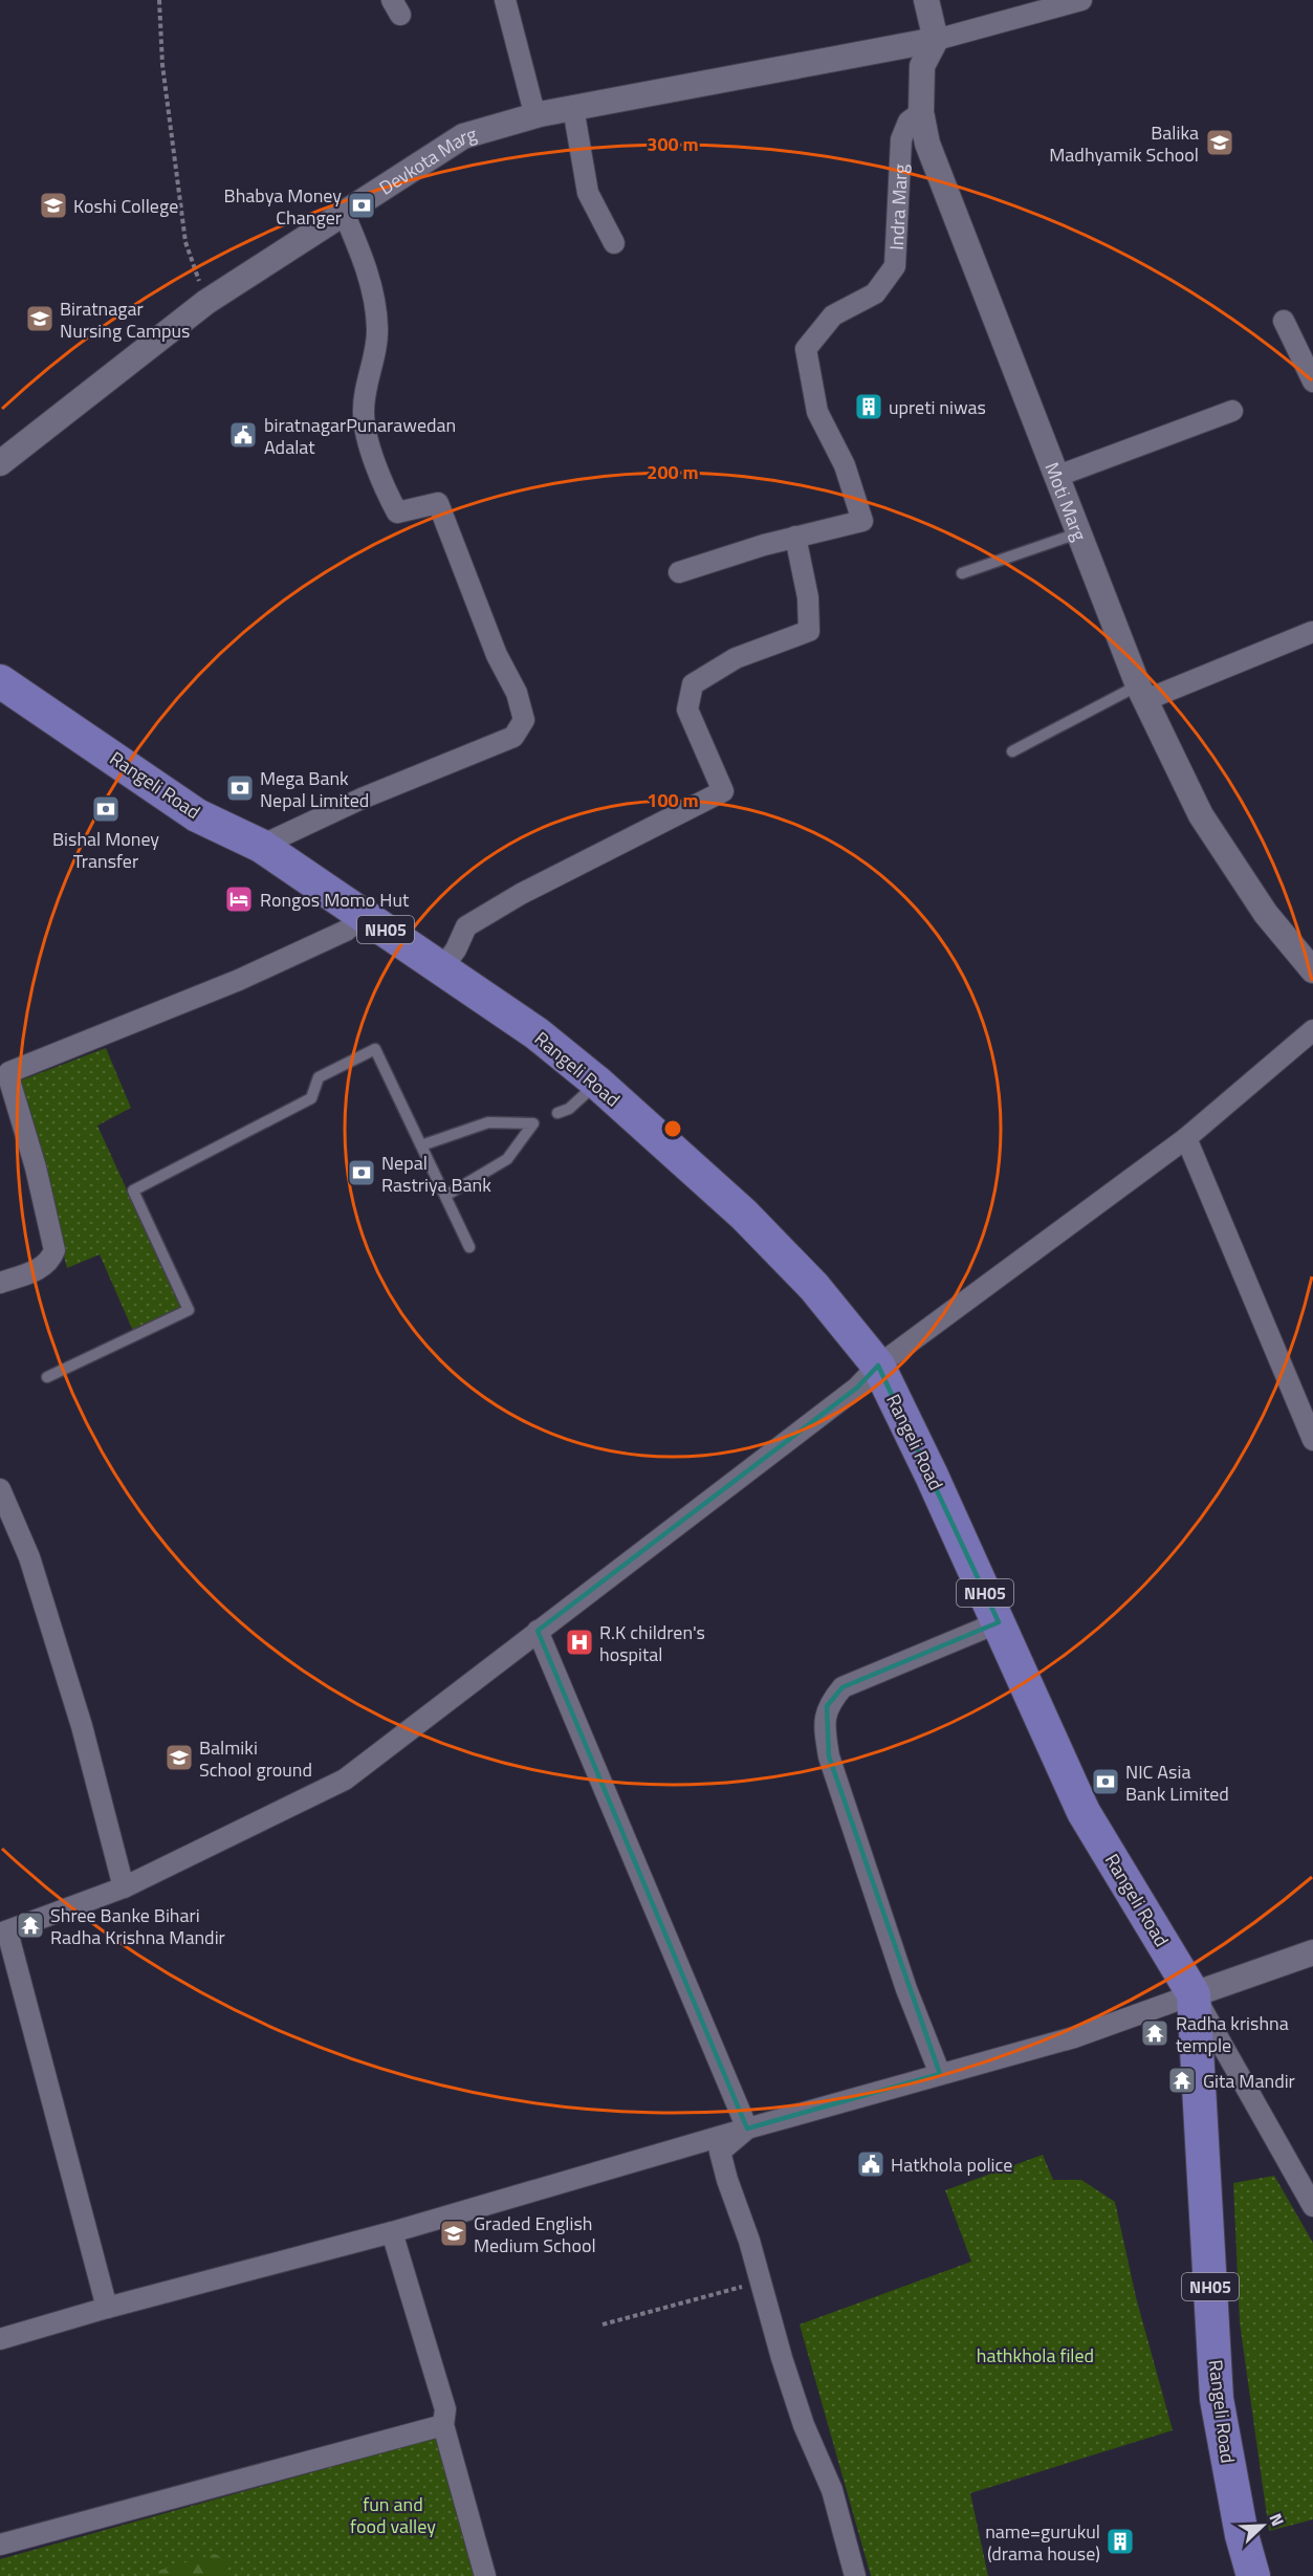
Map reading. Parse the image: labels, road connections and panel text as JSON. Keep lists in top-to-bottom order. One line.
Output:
{"streets":{"main road":["Rangeli Road","NH05"],"street":["Devkota Marg","Indra Marg","Moti Marg"]},"crossings":[["Devkota Marg","Moti Marg"],["Indra Marg","Moti Marg"]],"parks":["hathkhola filed","fun and food valley"],"places":{"school or university":["Balika Madhyamik School","Koshi College","Biratnagar Nursing Campus","Balmiki School ground","Graded English Medium School"],"bank":["Bhabya Money Changer","Mega Bank Nepal Limited","Bishal Money Transfer","Nepal Rastriya Bank","NIC Asia Bank Limited"],"building":["upreti niwas","name=gurukul (drama house)"],"public building":["biratnagarPunarawedan Adalat","Hatkhola police"],"hotel":["Rongos Momo Hut"],"hospital":["R.K children's hospital"],"temple":["Shree Banke Bihari Radha Krishna Mandir","Radha krishna temple","Gita Mandir"]},"north":"top right","rings":["300 m","200 m","100 m"]}
